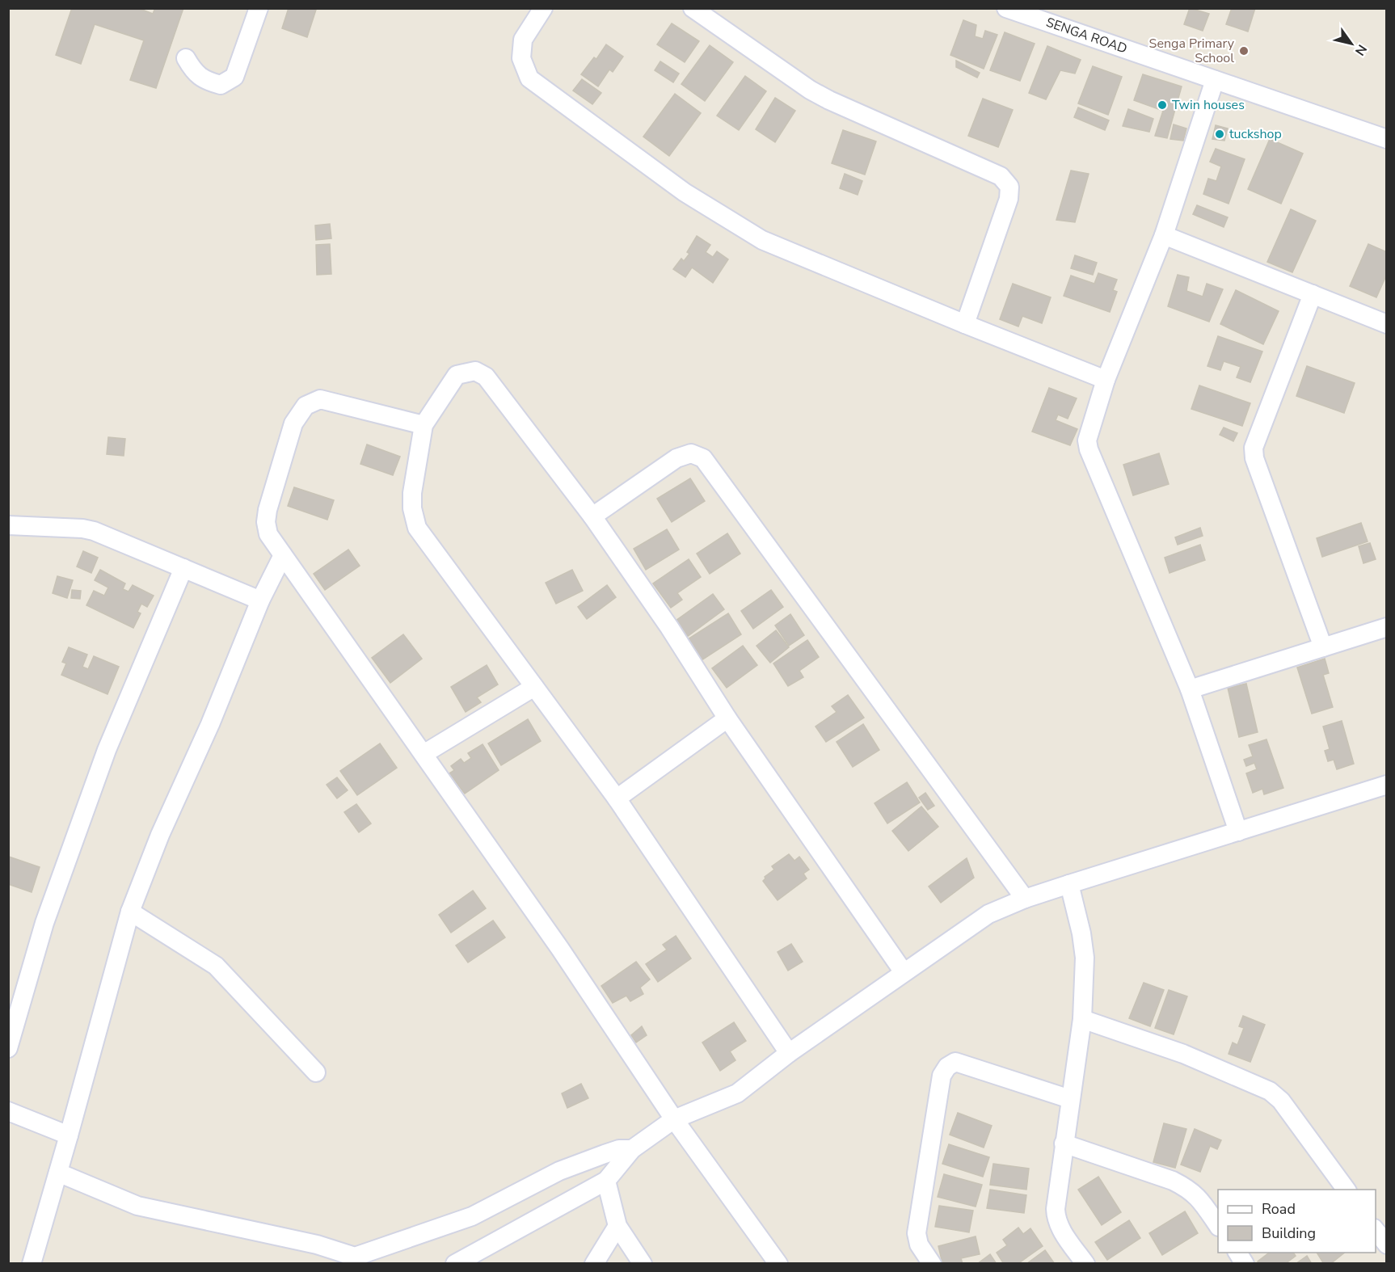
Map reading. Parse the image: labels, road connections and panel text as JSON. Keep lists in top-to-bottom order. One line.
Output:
{"streets":{"street":["SENGA ROAD"]},"places":["Senga Primary School","Twin houses","tuckshop"],"legend":["Road","Building"],"north":"bottom right"}
